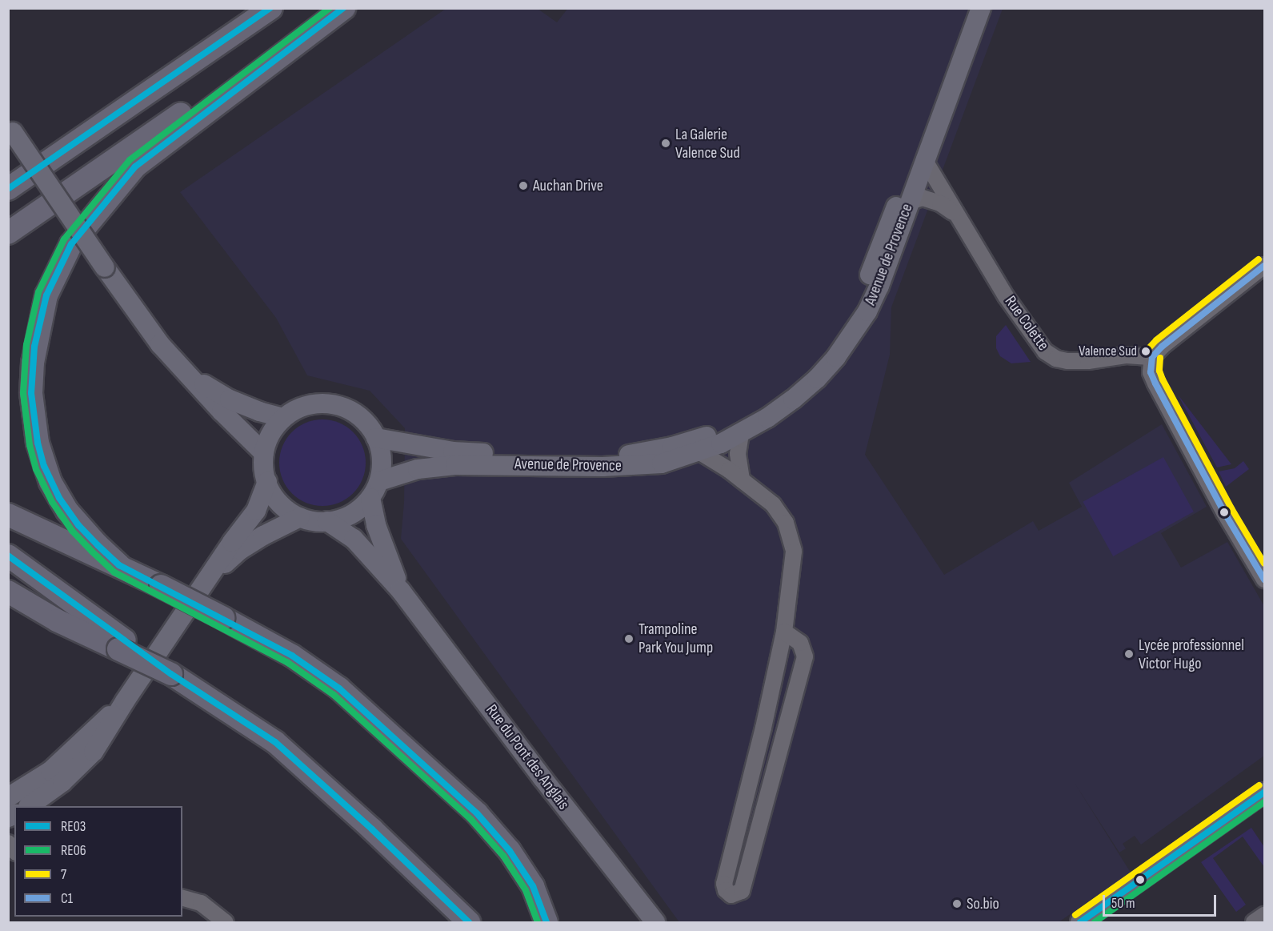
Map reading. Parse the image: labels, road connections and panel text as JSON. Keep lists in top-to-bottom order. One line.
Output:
{"streets":{"main road":["Avenue de Provence","Rue du Pont des Anglais"],"street":["Rue Colette"]},"crossings":[["Avenue de Provence","Rue Colette"],["Avenue de Provence","Rue du Pont des Anglais"]],"places":["La Galerie Valence Sud","Auchan Drive","Valence Sud","Trampoline Park You Jump","Lycée professionnel Victor Hugo","So.bio"],"lines":["transit line RE03","transit line RE06","transit line 7","transit line C1"],"legend":["RE03","RE06","7","C1"],"scale_bar":"50 m"}
